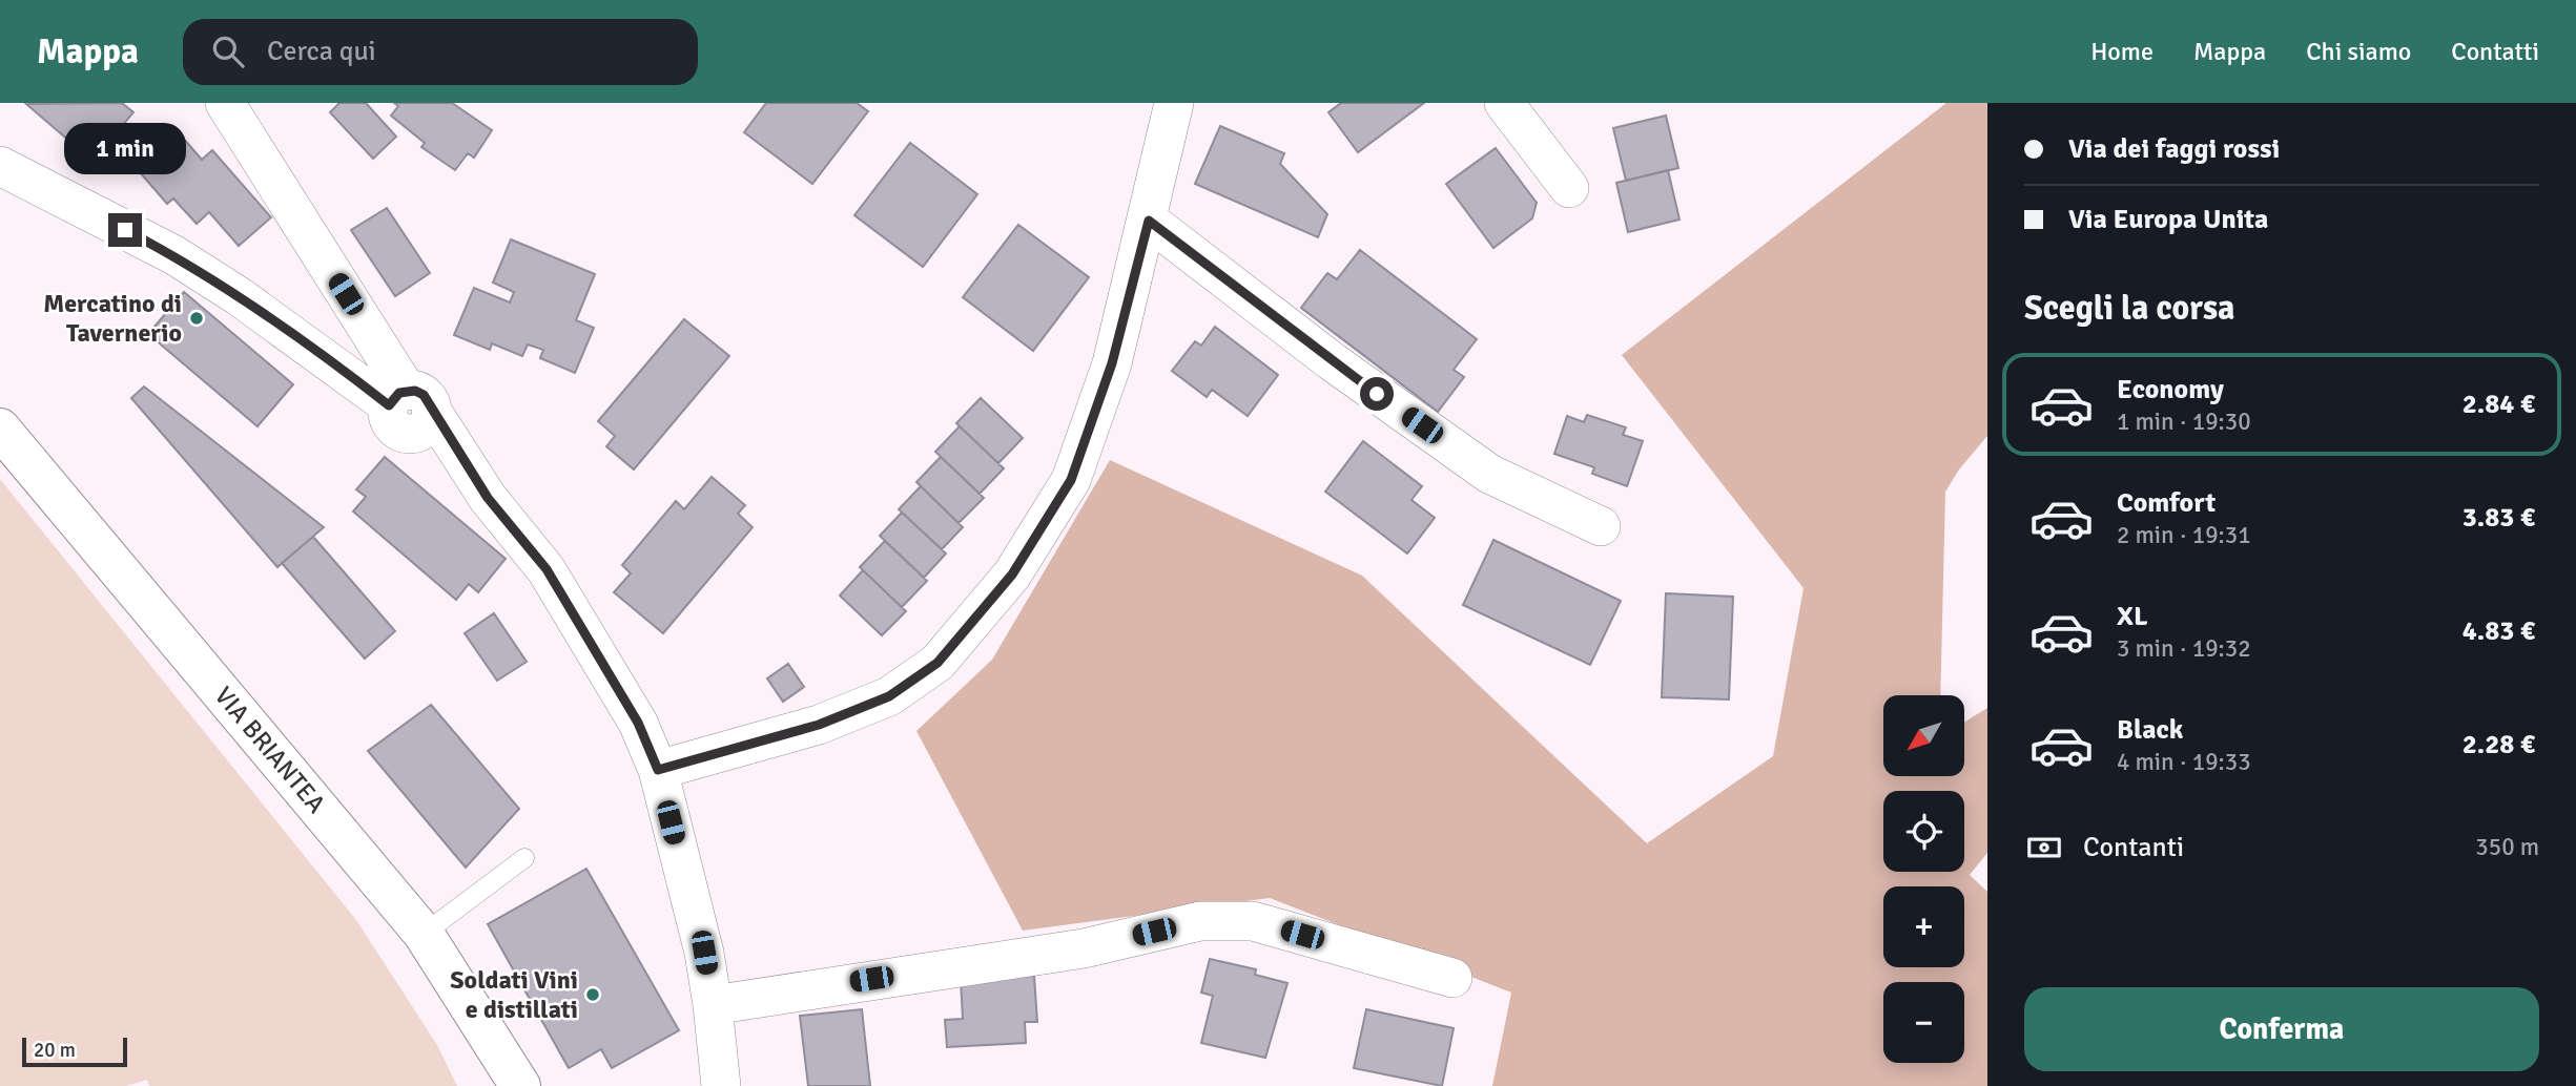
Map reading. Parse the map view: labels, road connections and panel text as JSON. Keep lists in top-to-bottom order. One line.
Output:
{"streets":{"main road":["VIA BRIANTEA"]},"places":["Mercatino di Tavernerio","Soldati Vini e distillati"],"scale_bar":"20 m","north":"bottom left","page":{"header":"Mappa","search":"Cerca qui","nav":["Home","Mappa","Chi siamo","Contatti"],"banner":["Via dei faggi rossi","Via Europa Unita"],"bubble":"1 min","heading":"Scegli la corsa","list":[{"name":"Economy","note":"1 min · 19:30","value":"2.84 €"},{"name":"Comfort","note":"2 min · 19:31","value":"3.83 €"},{"name":"XL","note":"3 min · 19:32","value":"4.83 €"},{"name":"Black","note":"4 min · 19:33","value":"2.28 €"}],"map_buttons":["+","−"],"pay":["Contanti","350 m"],"buttons":"Conferma","scale":"20 m"}}
